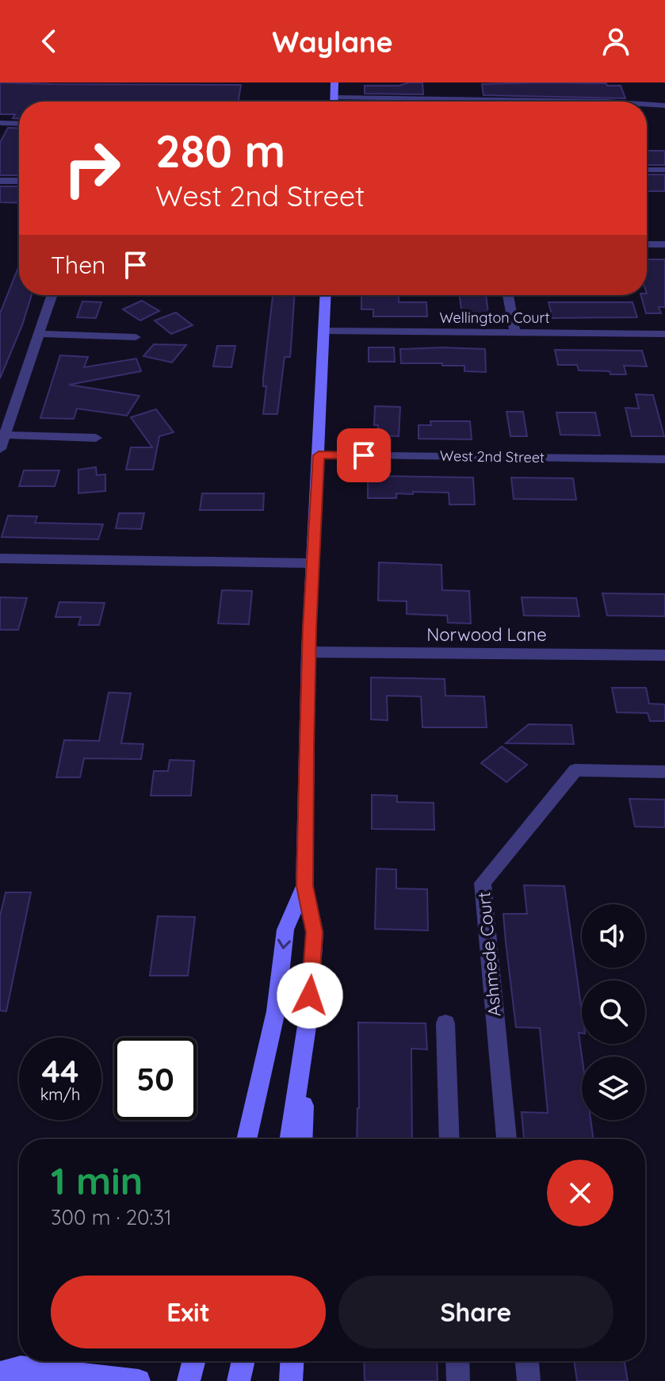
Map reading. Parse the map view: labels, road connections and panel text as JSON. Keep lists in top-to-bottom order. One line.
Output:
{"streets":{"street":["Wellington Court","West 2nd Street","Norwood Lane","Ashmede Court"]},"page":{"header":"Waylane","turn":["280 m","West 2nd Street"],"then":"Then","speed":"44 km/h","limit":"50","heading":["1 min","300 m · 20:31"],"buttons":["Exit","Share"]}}
